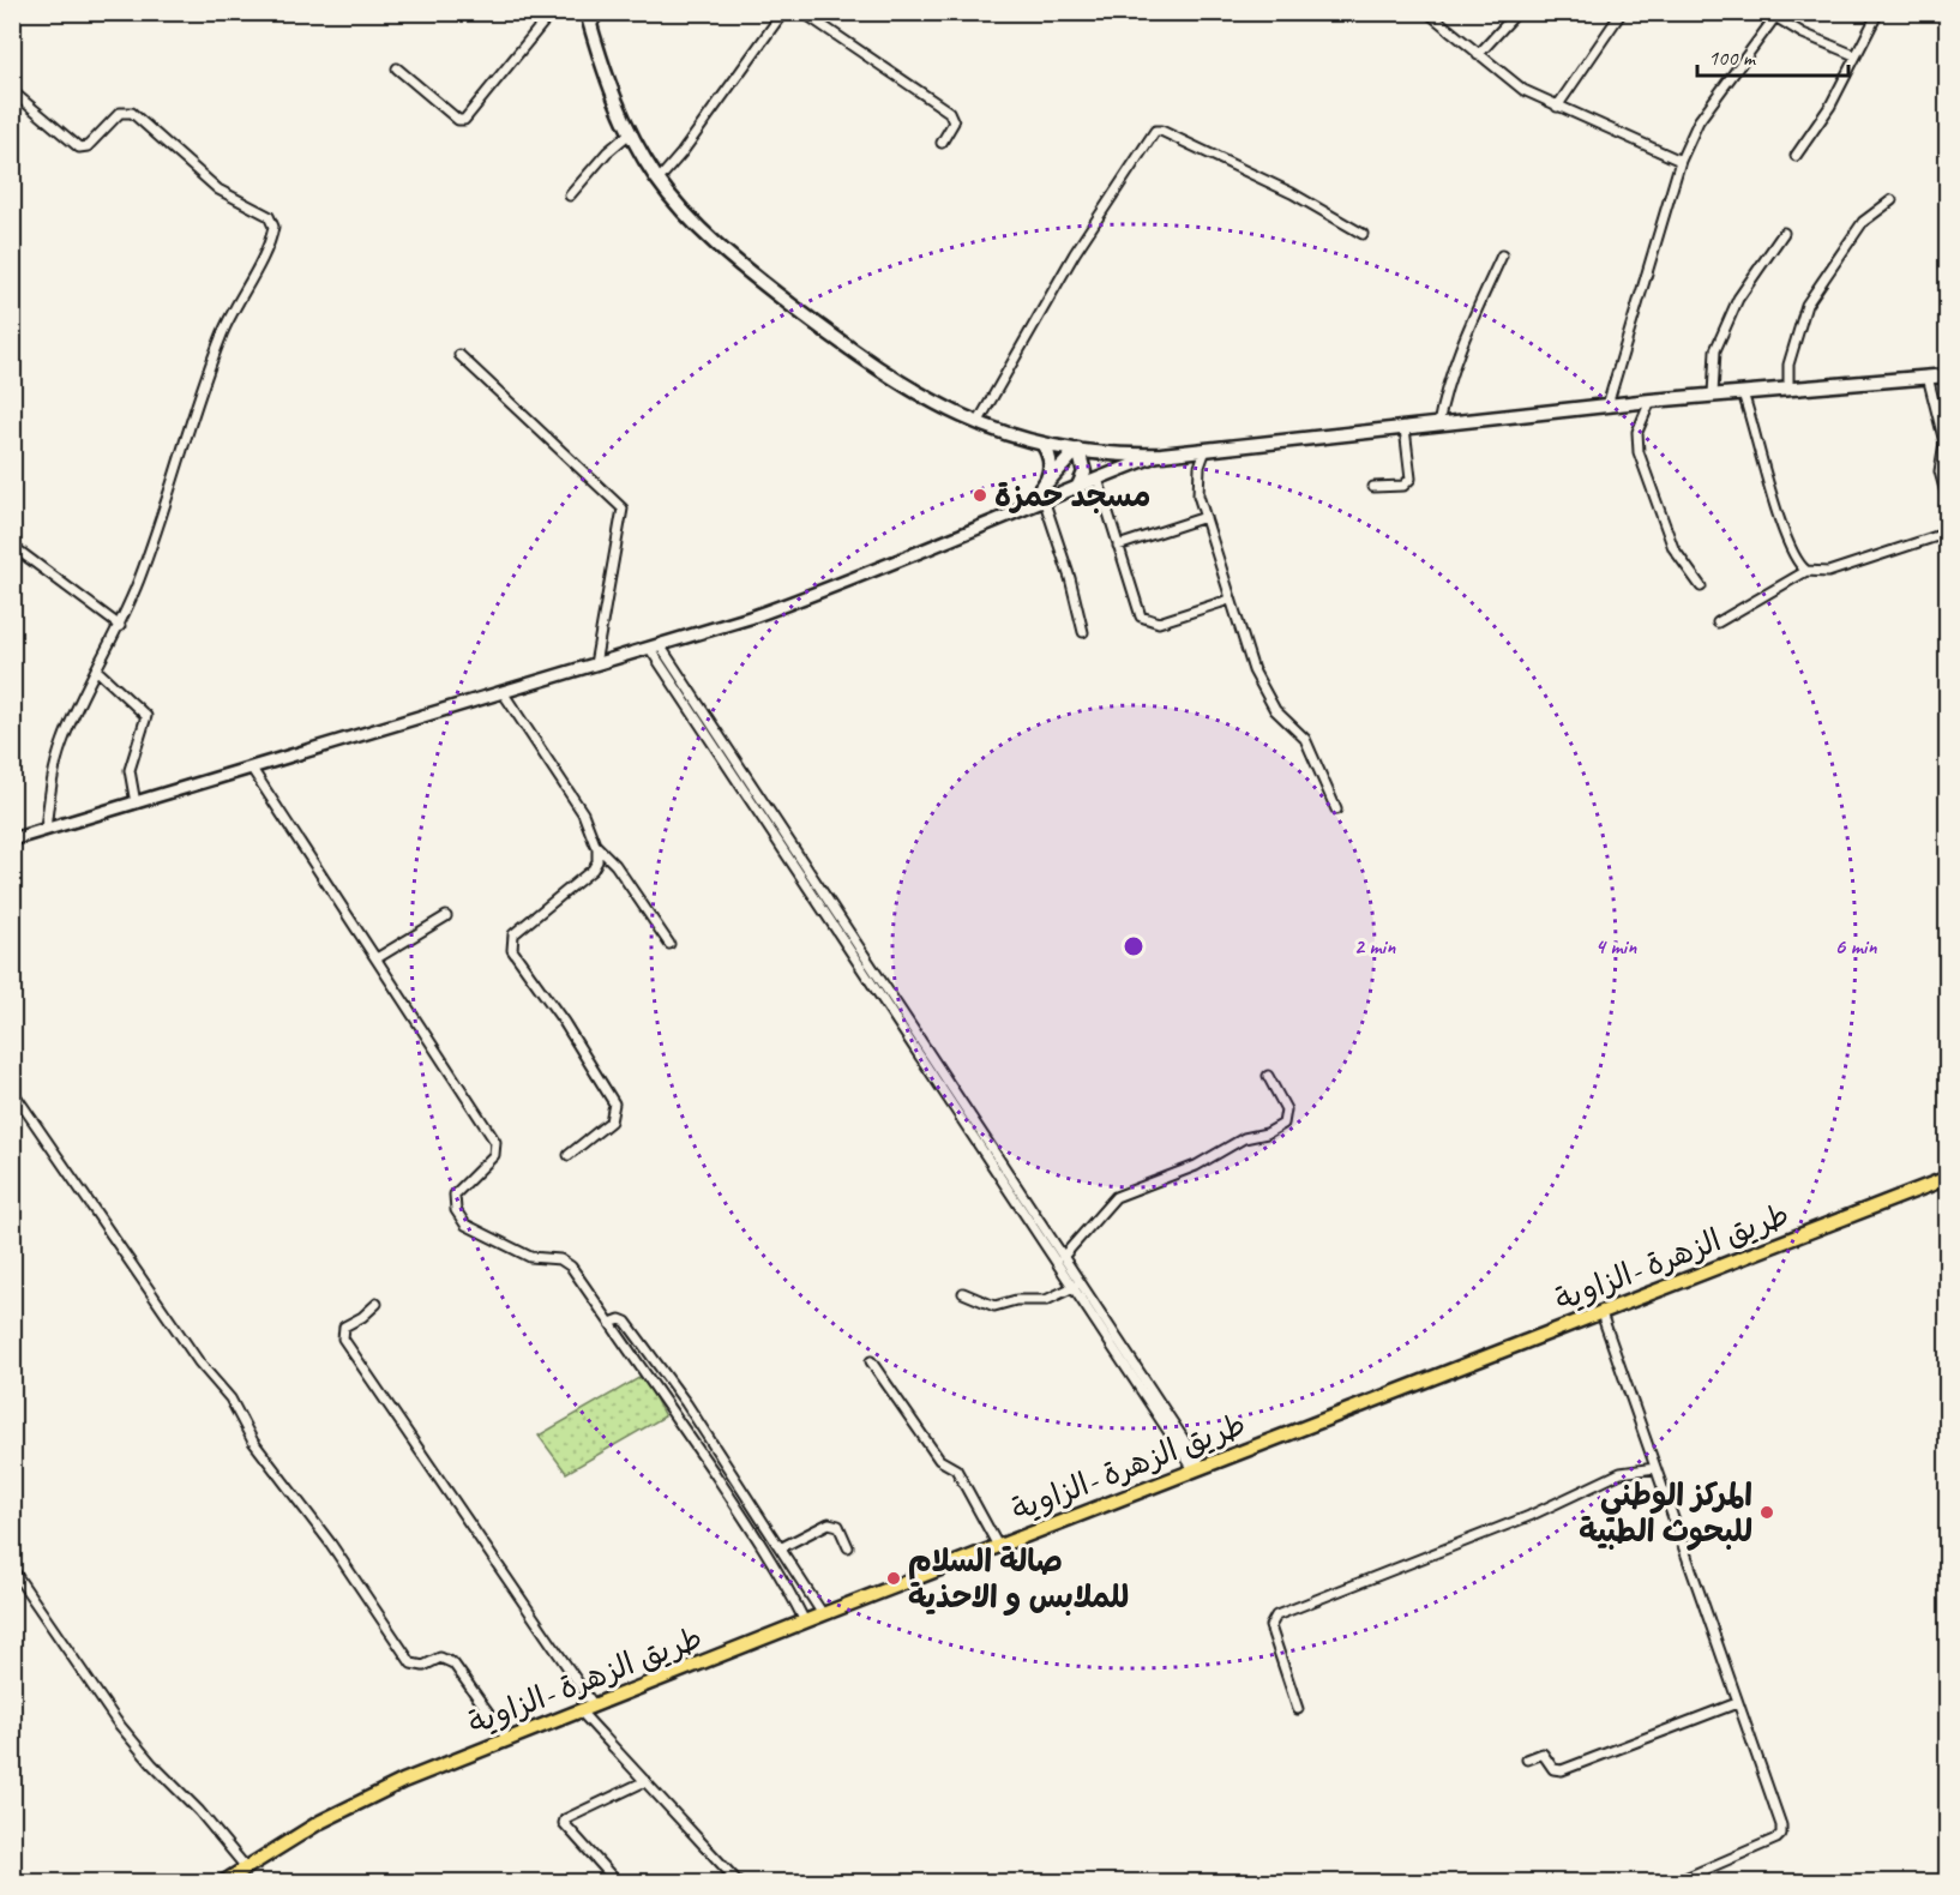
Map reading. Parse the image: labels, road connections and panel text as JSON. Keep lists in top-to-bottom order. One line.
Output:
{"streets":{"main road":["طريق الزهرة -الزاوية"]},"places":["مسجد حمزة","المركز الوطني للبحوث الطبية","صالة السلام للملابس و الاحذية"],"scale_bar":"100 m","rings":["2 min","4 min","6 min"]}
